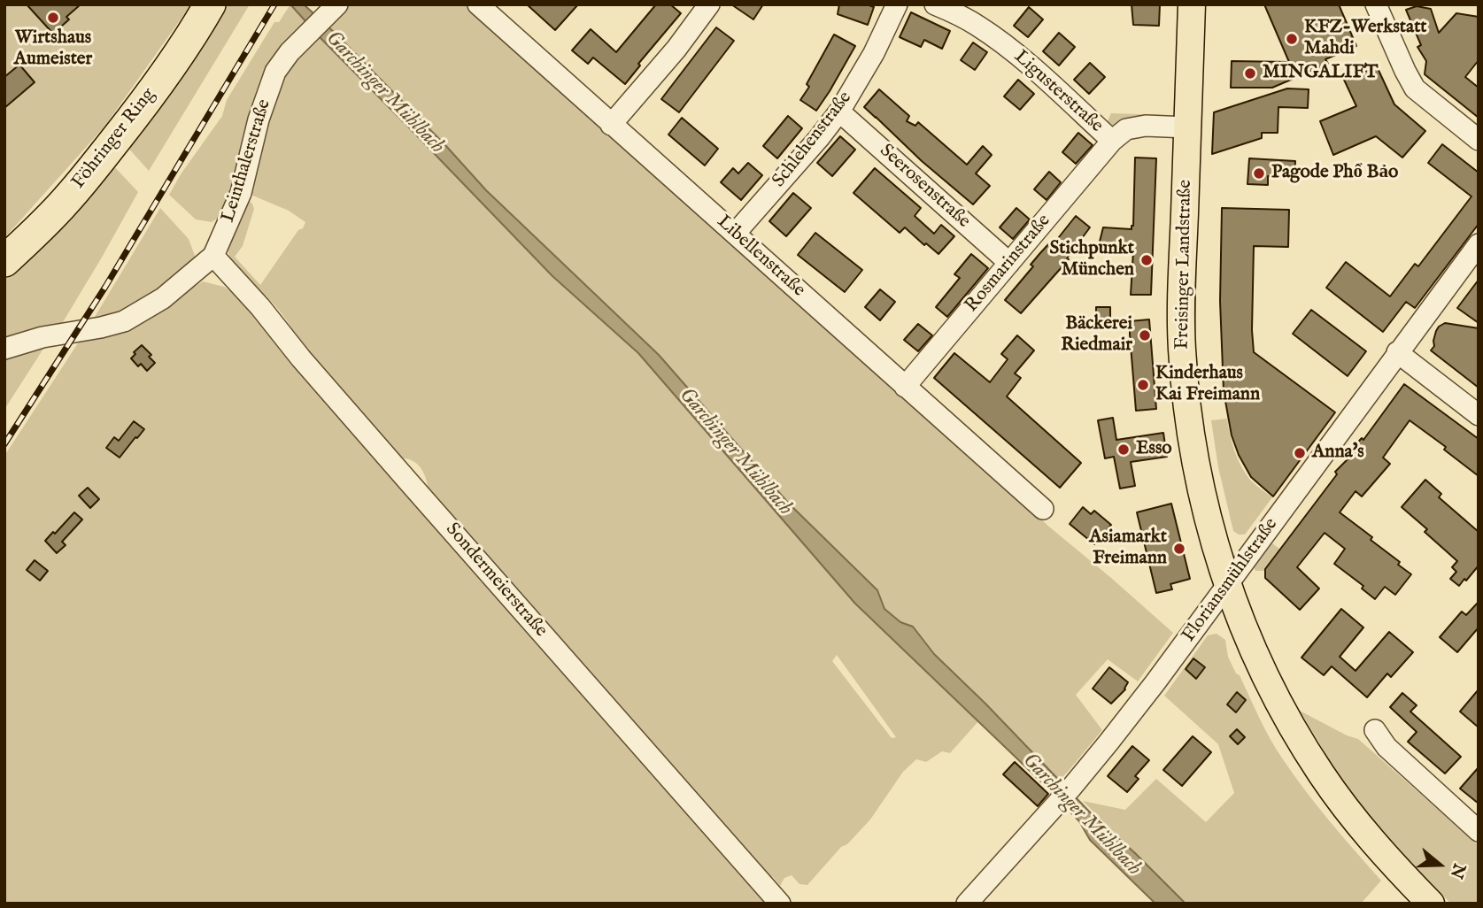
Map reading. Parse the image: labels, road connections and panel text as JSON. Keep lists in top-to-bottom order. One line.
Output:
{"streets":{"highway":["Föhringer Ring"],"main road":["Freisinger Landstraße"],"street":["Ligusterstraße","Schlehenstraße","Leinthalerstraße","Seerosenstraße","Libellenstraße","Rosmarinstraße","Sondermeierstraße","Floriansmühlstraße"]},"crossings":[["Ligusterstraße","Rosmarinstraße"],["Ligusterstraße","Freisinger Landstraße"],["Schlehenstraße","Seerosenstraße"],["Schlehenstraße","Libellenstraße"],["Leinthalerstraße","Sondermeierstraße"],["Seerosenstraße","Rosmarinstraße"],["Libellenstraße","Rosmarinstraße"],["Freisinger Landstraße","Floriansmühlstraße"]],"water":["Garchinger Mühlbach"],"places":["Wirtshaus Aumeister","KFZ-Werkstatt Mahdi","MINGALIFT","Pagode Phổ Bảo","Stichpunkt München","Bäckerei Riedmair","Kinderhaus Kai Freimann","Esso","Anna's","Asiamarkt Freimann"],"north":"right"}
